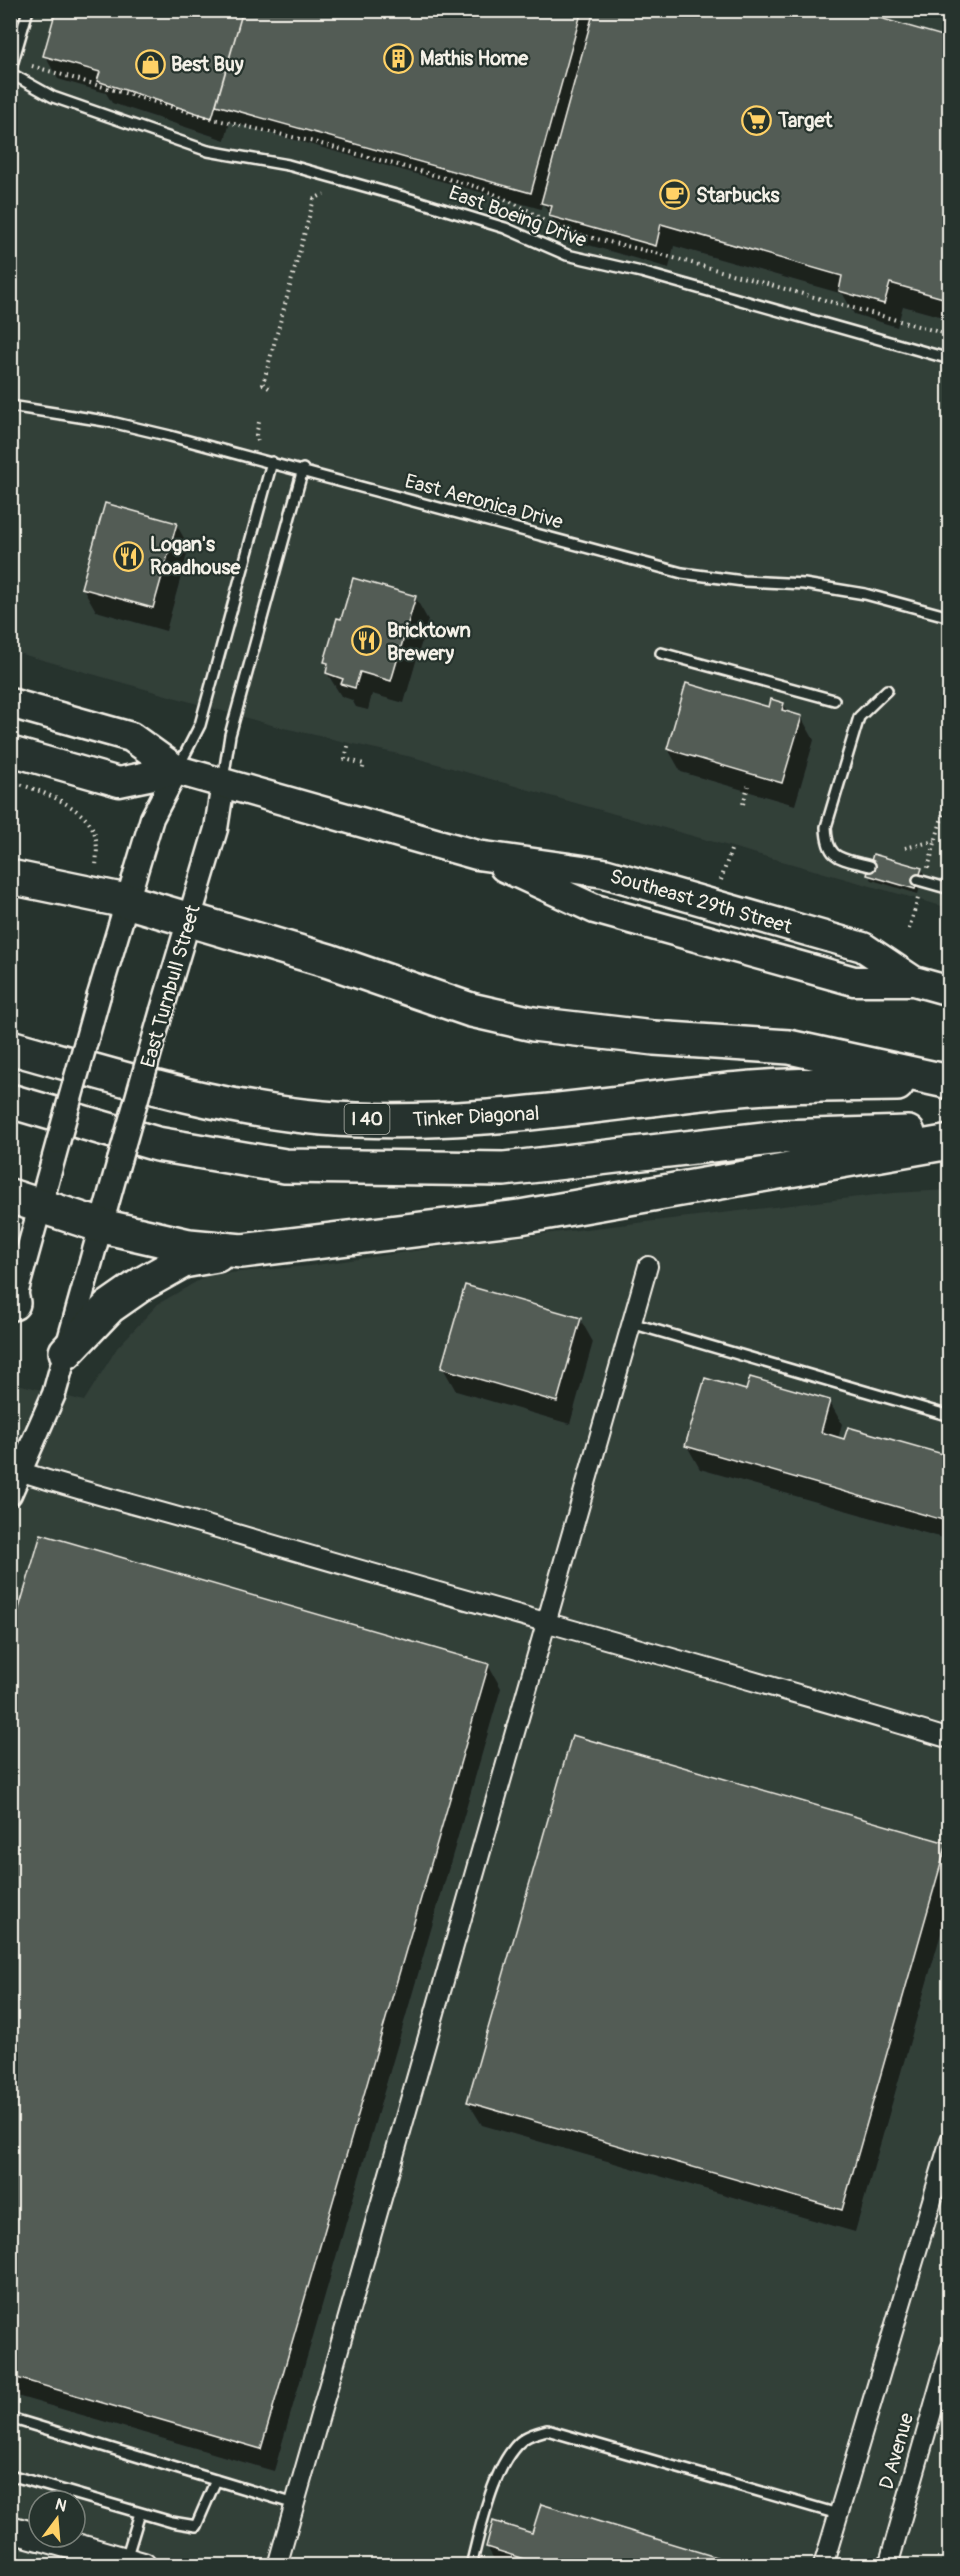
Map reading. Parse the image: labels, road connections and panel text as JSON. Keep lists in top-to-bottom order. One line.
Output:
{"streets":{"highway":["Tinker Diagonal","I 40"],"main road":["Southeast 29th Street"],"street":["East Turnbull Street","D Avenue"],"lane":["East Boeing Drive","East Aeronica Drive"]},"crossings":[["East Aeronica Drive","East Turnbull Street"],["Southeast 29th Street","East Turnbull Street"]],"places":{"building":["Mathis Home"],"shop":["Best Buy"],"supermarket":["Target"],"cafe":["Starbucks"],"restaurant":["Logan's Roadhouse","Bricktown Brewery"]},"north":"top"}
